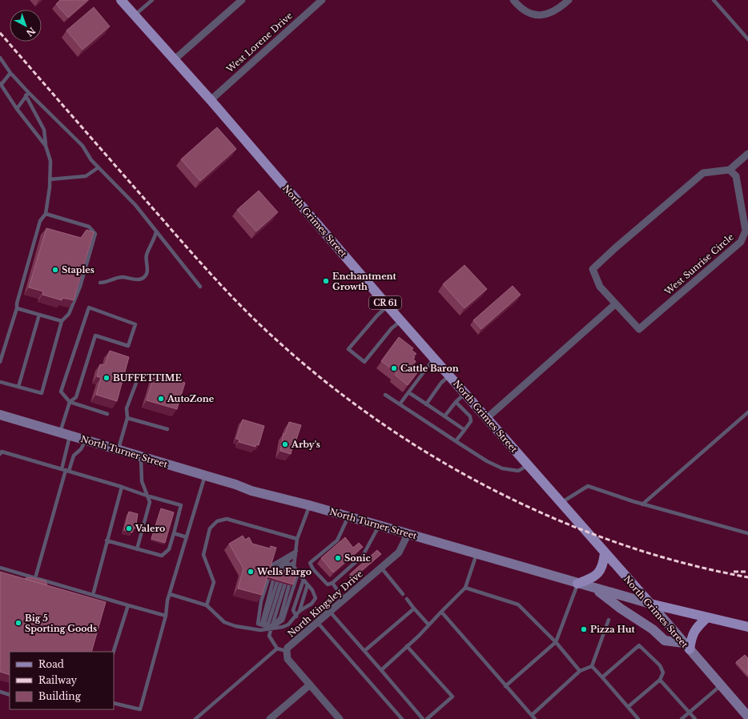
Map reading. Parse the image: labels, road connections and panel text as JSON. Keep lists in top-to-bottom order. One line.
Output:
{"streets":{"main road":["North Grimes Street","CR 61","North Turner Street"],"street":["West Lorene Drive","West Sunrise Circle","North Kingsley Drive"]},"crossings":[["West Lorene Drive","North Grimes Street"],["North Grimes Street","North Turner Street"],["North Turner Street","North Kingsley Drive"]],"places":["Staples","Enchantment Growth","Cattle Baron","BUFFETTIME","AutoZone","Arby's","Valero","Sonic","Wells Fargo","Big 5 Sporting Goods","Pizza Hut"],"legend":["Road","Railway","Building"],"north":"bottom right"}
